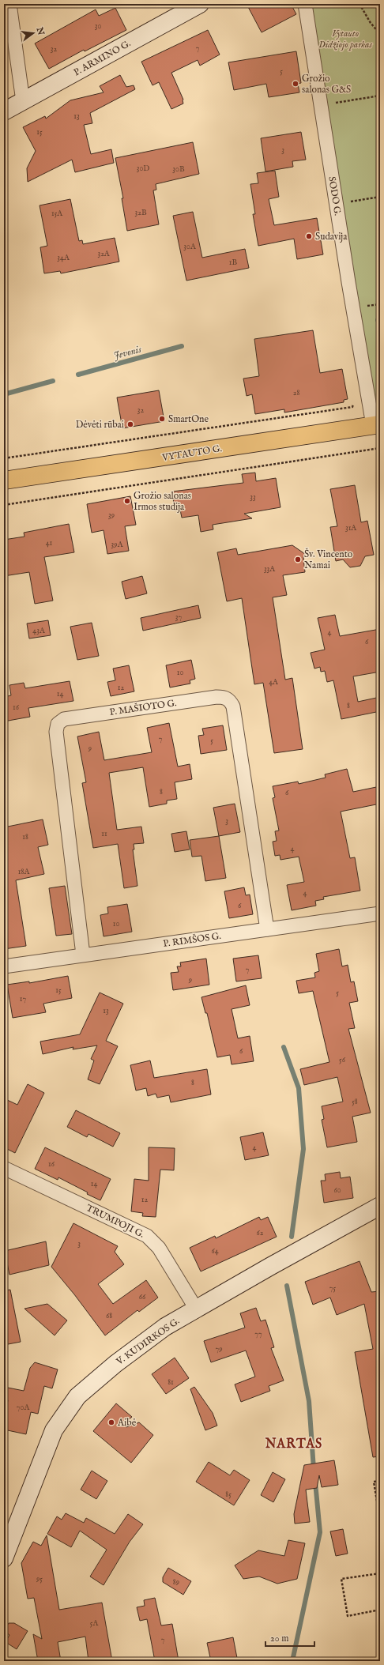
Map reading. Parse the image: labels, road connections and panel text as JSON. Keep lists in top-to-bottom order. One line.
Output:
{"streets":{"main road":["P. ARMINO G.","VYTAUTO G.","V. KUDIRKOS G."],"street":["SODO G.","P. MAŠIOTO G.","P. RIMŠOS G.","TRUMPOJI G."]},"crossings":[["SODO G.","VYTAUTO G."],["P. MAŠIOTO G.","P. RIMŠOS G."],["TRUMPOJI G.","V. KUDIRKOS G."]],"districts":["NARTAS"],"water":["Jevonis"],"parks":["Vytauto Didžiojo parkas"],"places":["Grožio salonas G&S","Sudavija","SmartOne","Dėvėti rūbai","Grožio salonas Irmos studija","Šv. Vincento Namai","Aibė"],"house_numbers":["30","7","32","5","13","15","3","30D","30B","32B","15A","30A","32A","34A","1B","28","32","33","39","31A","41","39A","33A","37","43A","4","6","10","4A","12","14","8","16","7","5","9","8","6","3","11","18","4","18A","4","6","10","7","9","15","5","17","13","6","56","8","58","4","16","14","60","12","62","3","64","75","66","68","77","79","81","70A","85","95","89","5A","7"],"scale_bar":"20 m","north":"right"}
